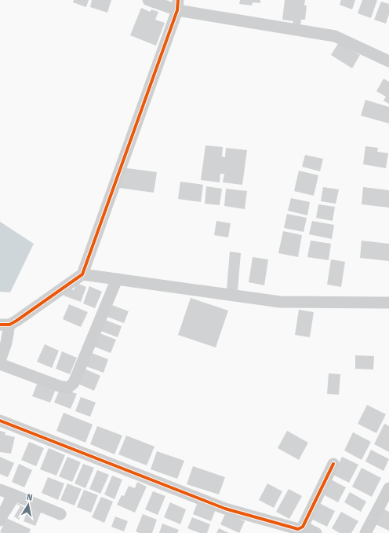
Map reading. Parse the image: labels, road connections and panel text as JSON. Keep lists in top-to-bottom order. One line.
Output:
{"north":"top"}
